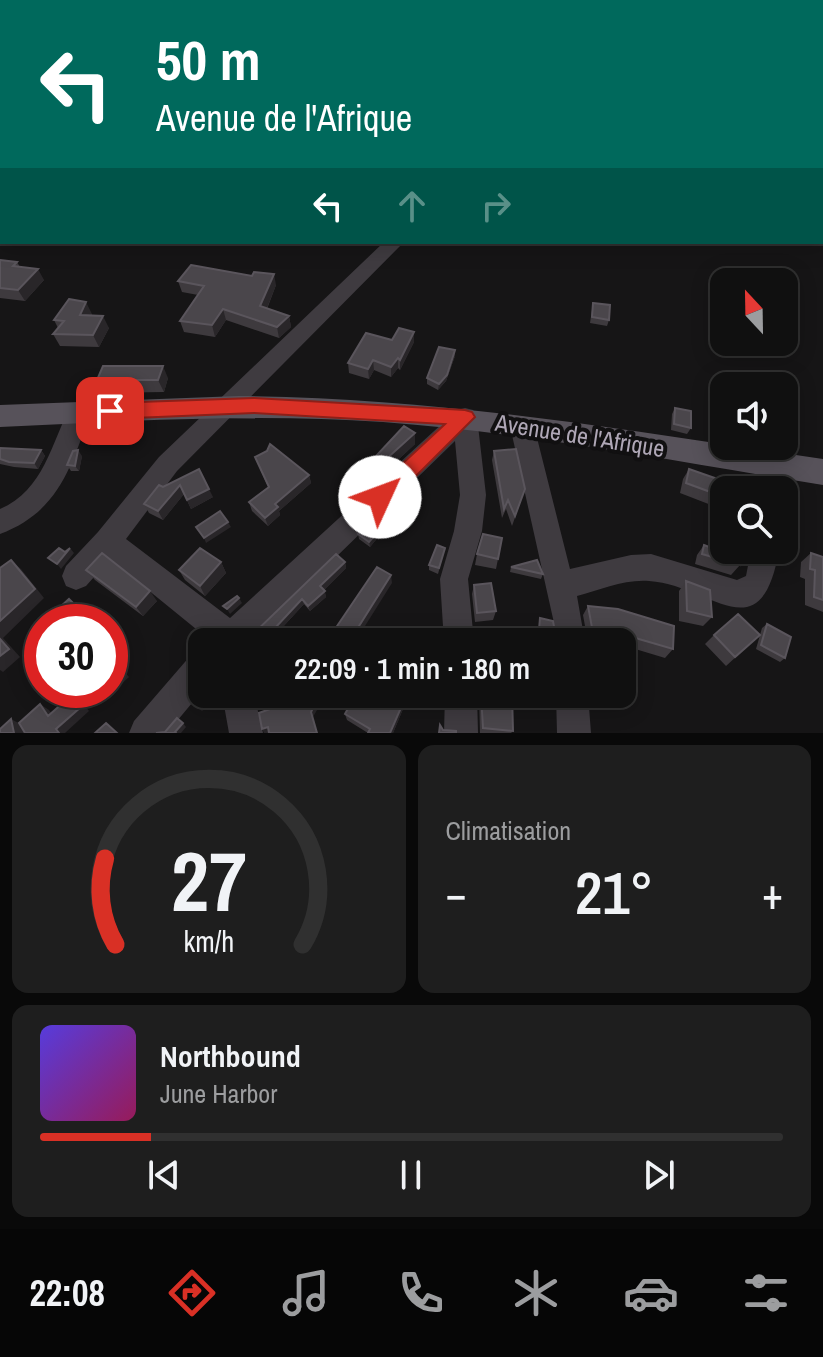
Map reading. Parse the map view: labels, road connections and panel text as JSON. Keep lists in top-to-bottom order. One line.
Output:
{"streets":{"main road":["Avenue de l'Afrique"]},"north":"top","page":{"turn":["50 m","Avenue de l'Afrique"],"limit":"30","trip":"22:09 · 1 min · 180 m","tile":"Climatisation","heat":["−","21°","+"],"song":["Northbound","June Harbor"],"tabs":"22:08","gauge":["27","km/h"]}}
